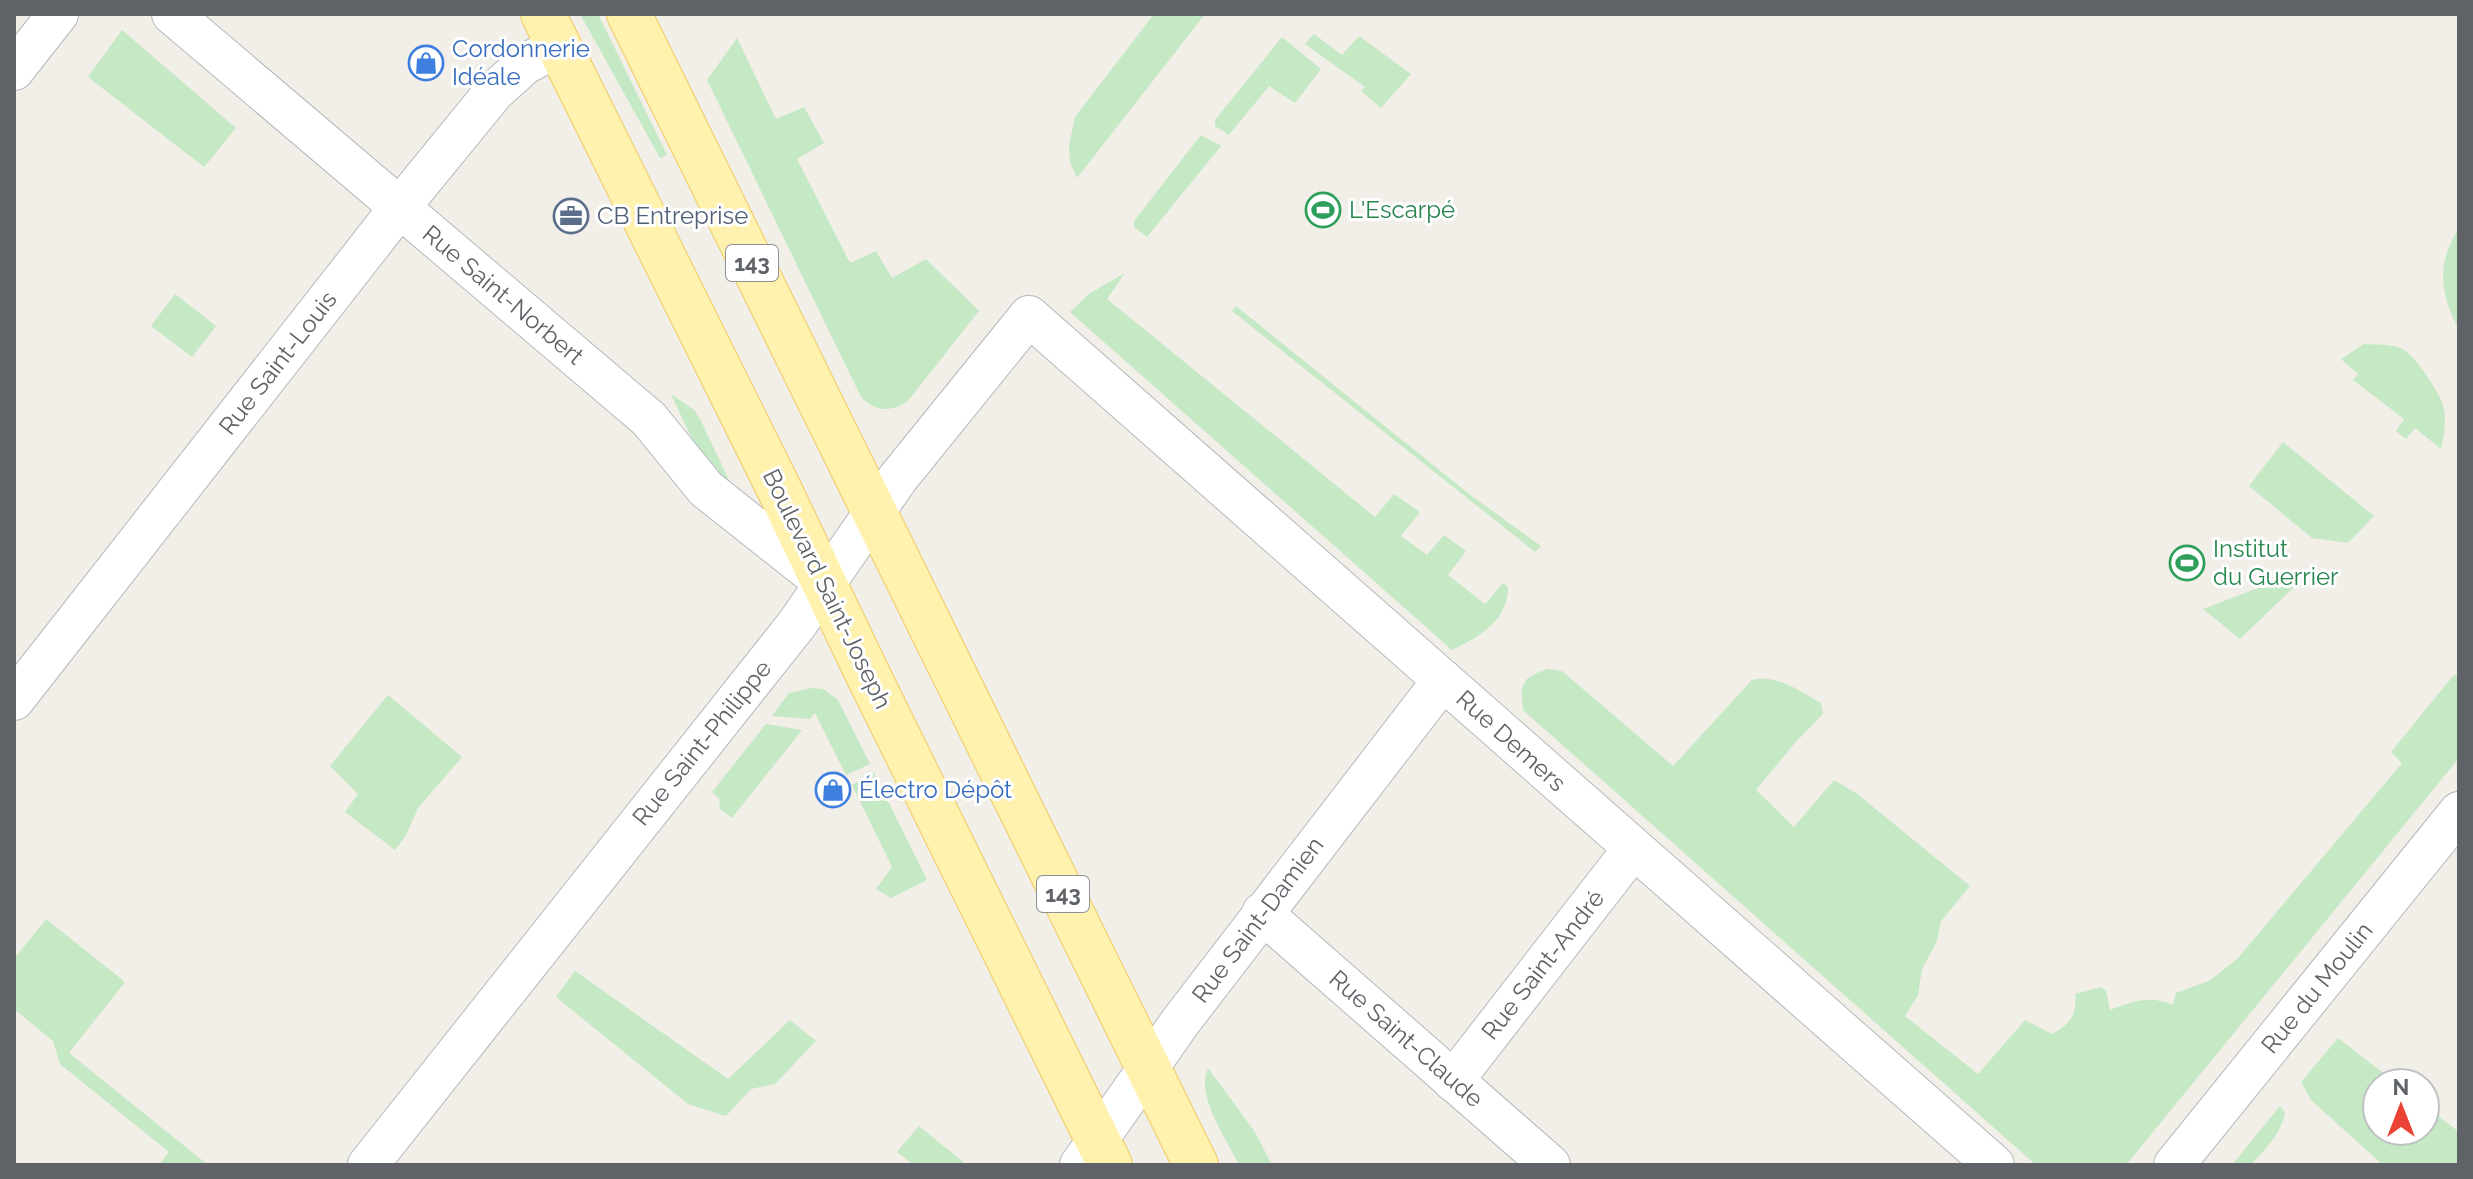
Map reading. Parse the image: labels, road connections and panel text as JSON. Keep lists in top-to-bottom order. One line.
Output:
{"streets":{"main road":["143","Boulevard Saint-Joseph"],"street":["Rue Saint-Norbert","Rue Saint-Louis","Rue Demers","Rue Saint-Philippe","Rue Saint-Damien","Rue Saint-André","Rue du Moulin","Rue Saint-Claude"]},"crossings":[["143","Rue Saint-Philippe"],["143","Rue Saint-Damien"],["Rue Saint-Norbert","Rue Saint-Louis"],["Rue Saint-Norbert","Boulevard Saint-Joseph"],["Rue Saint-Norbert","Rue Saint-Philippe"],["Rue Saint-Louis","Boulevard Saint-Joseph"],["Boulevard Saint-Joseph","Rue Saint-Philippe"],["Boulevard Saint-Joseph","Rue Saint-Damien"],["Rue Demers","Rue Saint-Philippe"],["Rue Demers","Rue Saint-Damien"],["Rue Demers","Rue Saint-André"],["Rue Saint-Damien","Rue Saint-Claude"],["Rue Saint-André","Rue Saint-Claude"]],"places":{"shop":["Cordonnerie Idéale","Électro Dépôt"],"sports":["L'Escarpé","Institut du Guerrier"],"office":["CB Entreprise"]},"north":"top"}
